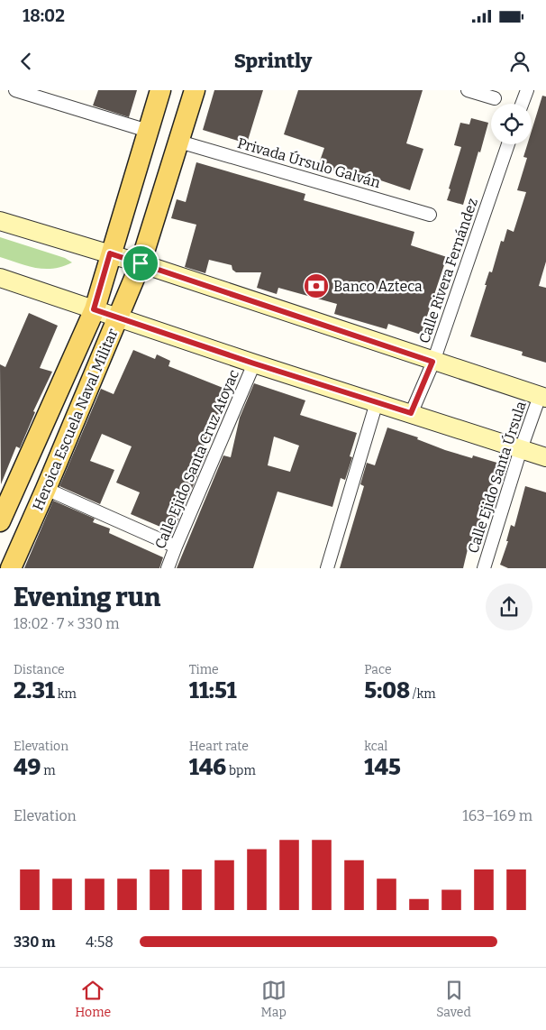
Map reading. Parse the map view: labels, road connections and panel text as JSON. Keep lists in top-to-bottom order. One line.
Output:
{"streets":{"main road":["Heroica Escuela Naval Militar"],"street":["Privada Úrsulo Galván","Calle Rivera Fernández","Calle Ejido Santa Cruz Atoyac","Calle Ejido Santa Úrsula"]},"crossings":[["Privada Úrsulo Galván","Heroica Escuela Naval Militar"]],"places":{"bank":["Banco Azteca"]},"page":{"status":"18:02","header":"Sprintly","heading":["Evening run","18:02 · 7 × 330 m"],"stats":[["Distance","2.31 km"],["Time","11:51"],["Pace","5:08 /km"],["Elevation","49 m"],["Heart rate","146 bpm"],["kcal","145"]],"chart":["Elevation","163–169 m"],"list":[{"name":"330 m","note":"4:58"}],"tabs":["Home","Map","Saved"]}}
